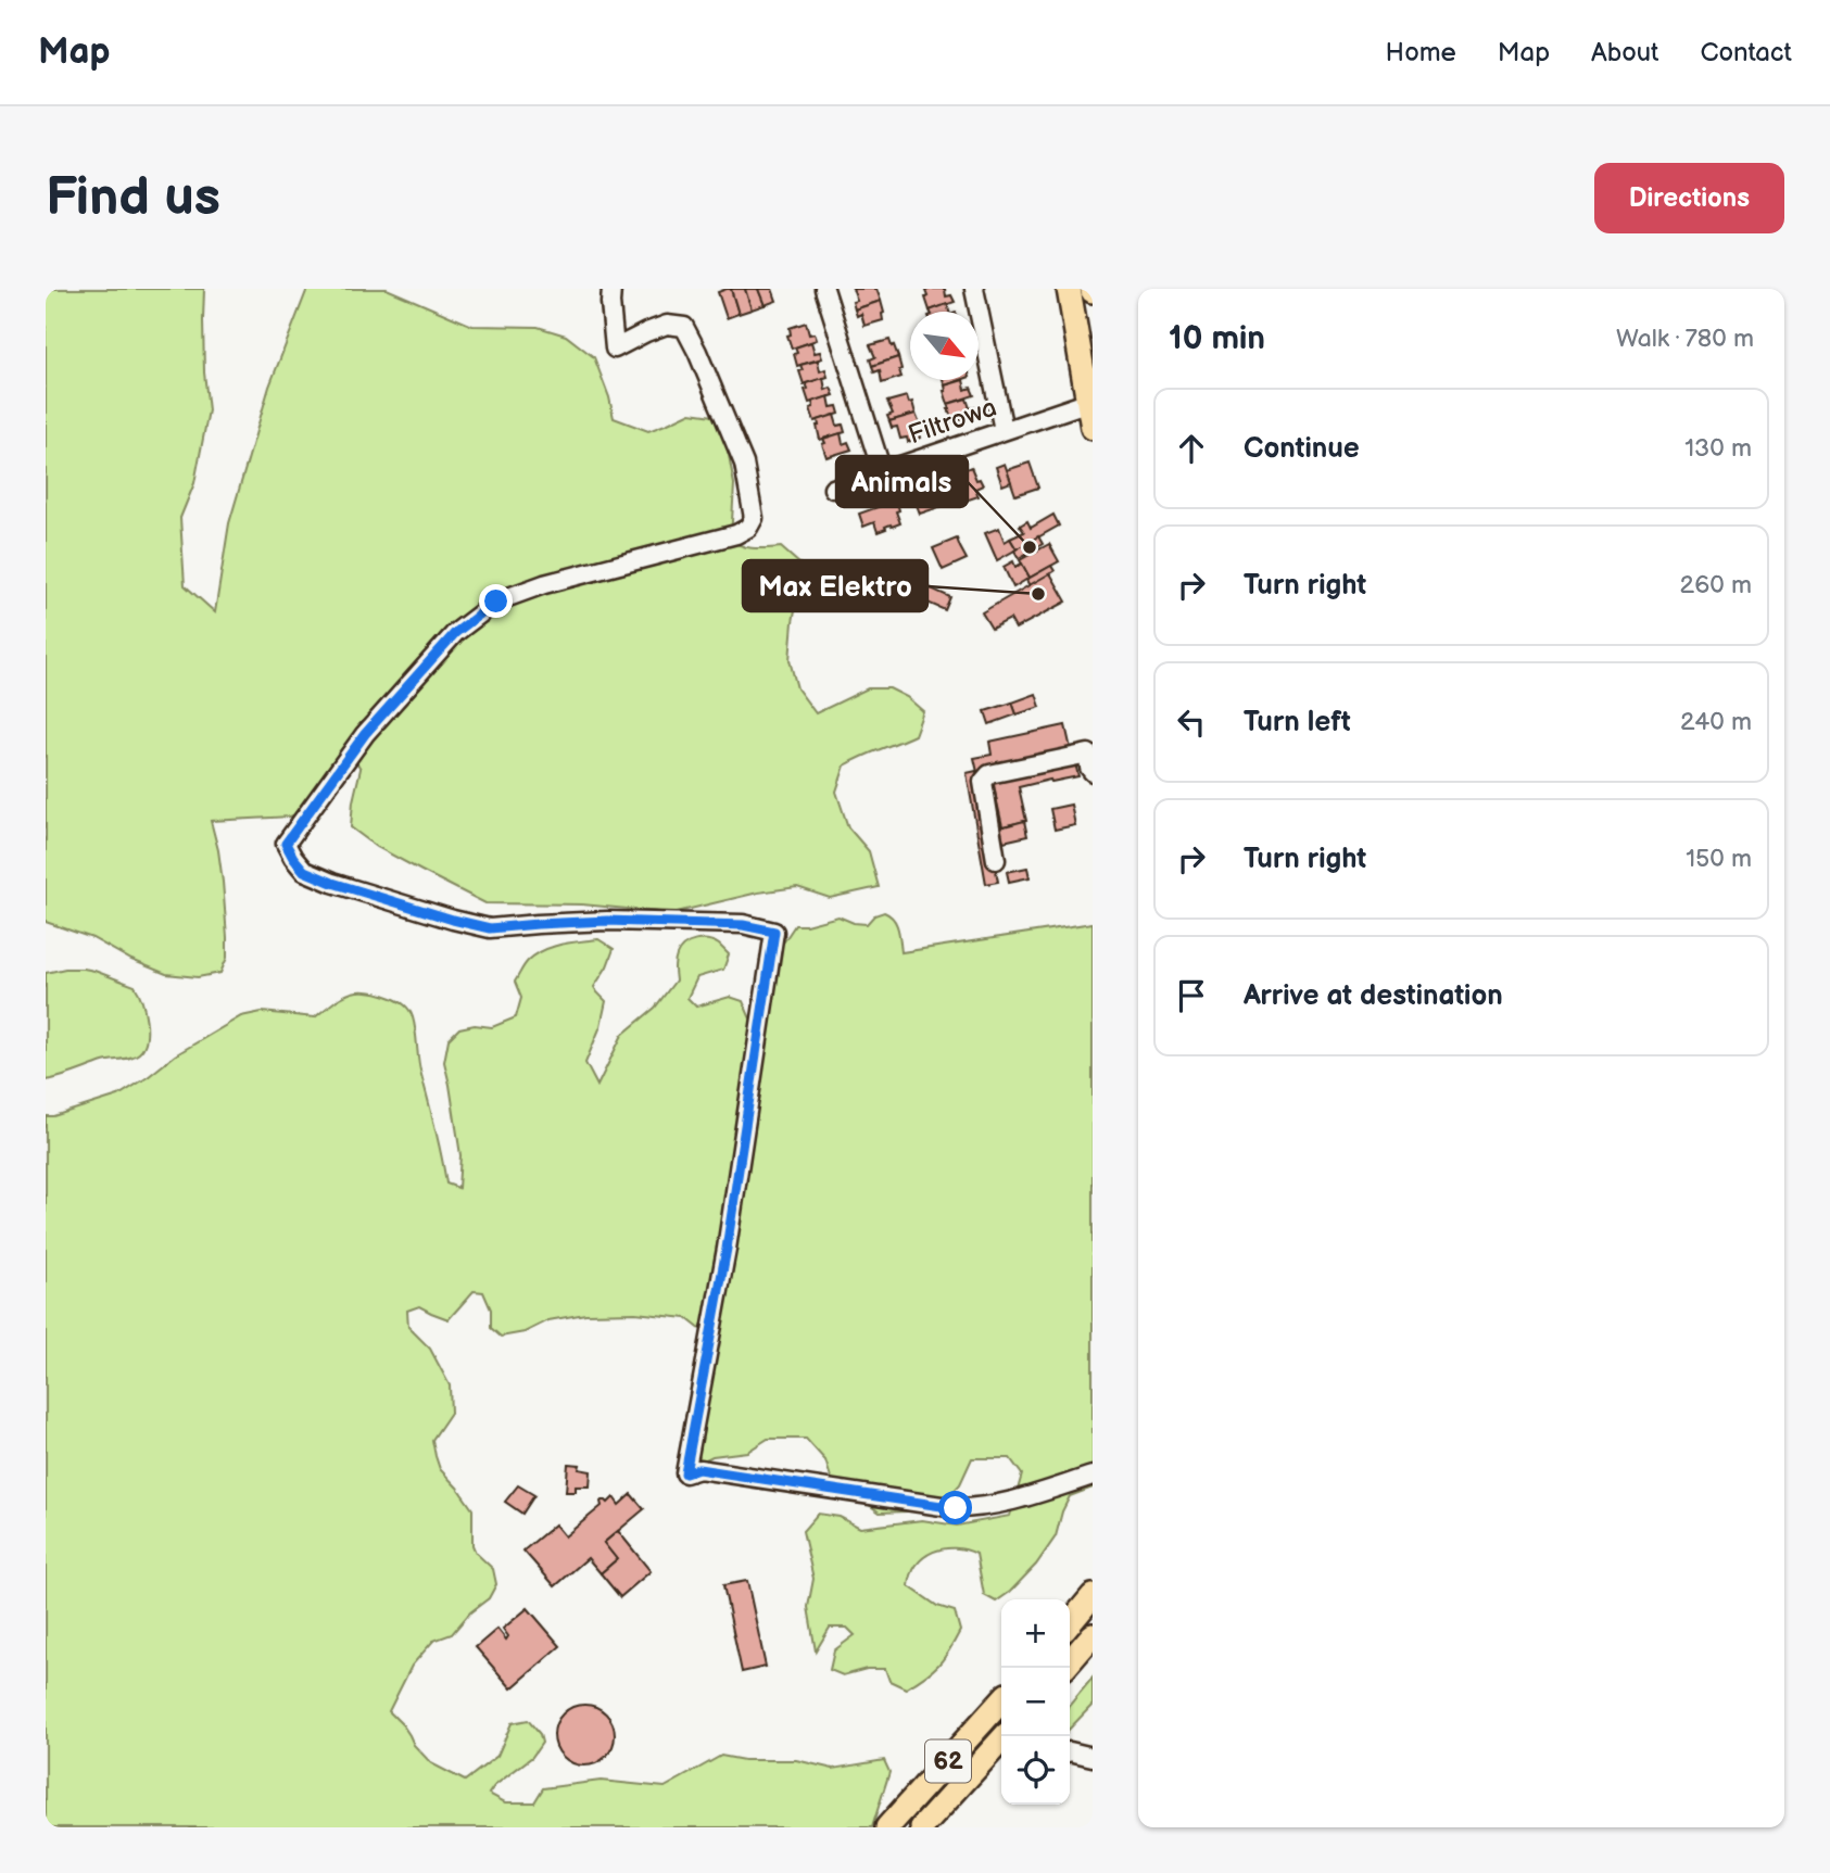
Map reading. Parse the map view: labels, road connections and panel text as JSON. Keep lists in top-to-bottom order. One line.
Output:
{"streets":{"main road":["62"],"street":["Filtrowa"]},"places":["Animals","Max Elektro"],"north":"bottom right","page":{"header":"Map","nav":["Home","Map","About","Contact"],"buttons":"Directions","title":"Find us","heading":["10 min","Walk · 780 m"],"list":[["Continue","130 m"],["Turn right","260 m"],["Turn left","240 m"],["Turn right","150 m"],"Arrive at destination"],"map_buttons":["+","−"]}}
